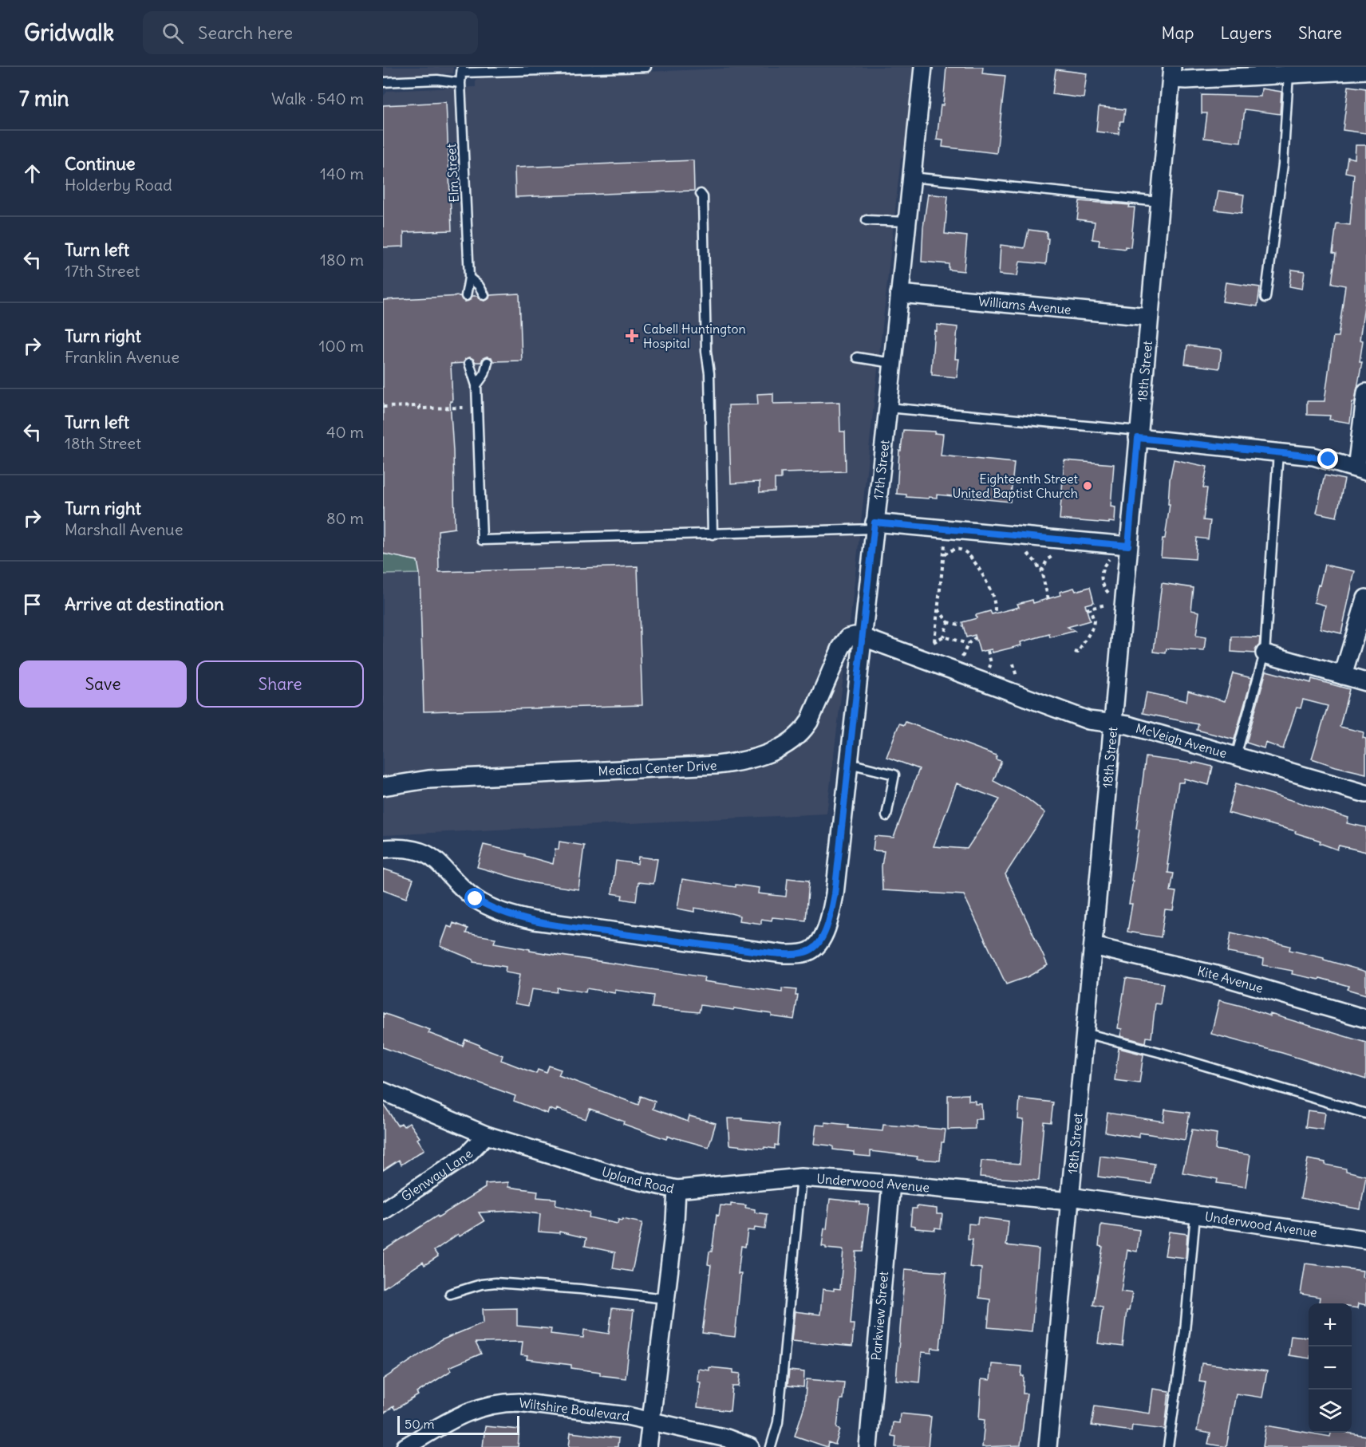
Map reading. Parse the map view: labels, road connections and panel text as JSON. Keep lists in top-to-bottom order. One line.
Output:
{"streets":{"street":["Williams Avenue","18th Street","17th Street","McVeigh Avenue","Medical Center Drive","Kite Avenue","Glenway Lane","Upland Road","Underwood Avenue","Parkview Street","Wiltshire Boulevard"],"lane":["Elm Street"]},"crossings":[["Williams Avenue","18th Street"],["Williams Avenue","17th Street"],["18th Street","McVeigh Avenue"],["18th Street","Kite Avenue"],["18th Street","Underwood Avenue"],["17th Street","McVeigh Avenue"],["17th Street","Medical Center Drive"],["McVeigh Avenue","Medical Center Drive"],["Glenway Lane","Upland Road"],["Upland Road","Underwood Avenue"],["Upland Road","Wiltshire Boulevard"],["Underwood Avenue","Parkview Street"]],"places":{"health":["Cabell Huntington Hospital"],"other":["Eighteenth Street United Baptist Church"]},"scale_bar":"50 m","page":{"header":"Gridwalk","search":"Search here","nav":["Map","Layers","Share"],"heading":["7 min","Walk · 540 m"],"list":[["Continue","Holderby Road","140 m"],["Turn left","17th Street","180 m"],["Turn right","Franklin Avenue","100 m"],["Turn left","18th Street","40 m"],["Turn right","Marshall Avenue","80 m"],"Arrive at destination"],"buttons":["Save","Share"],"map_buttons":["+","−"],"scale":"50 m"}}
